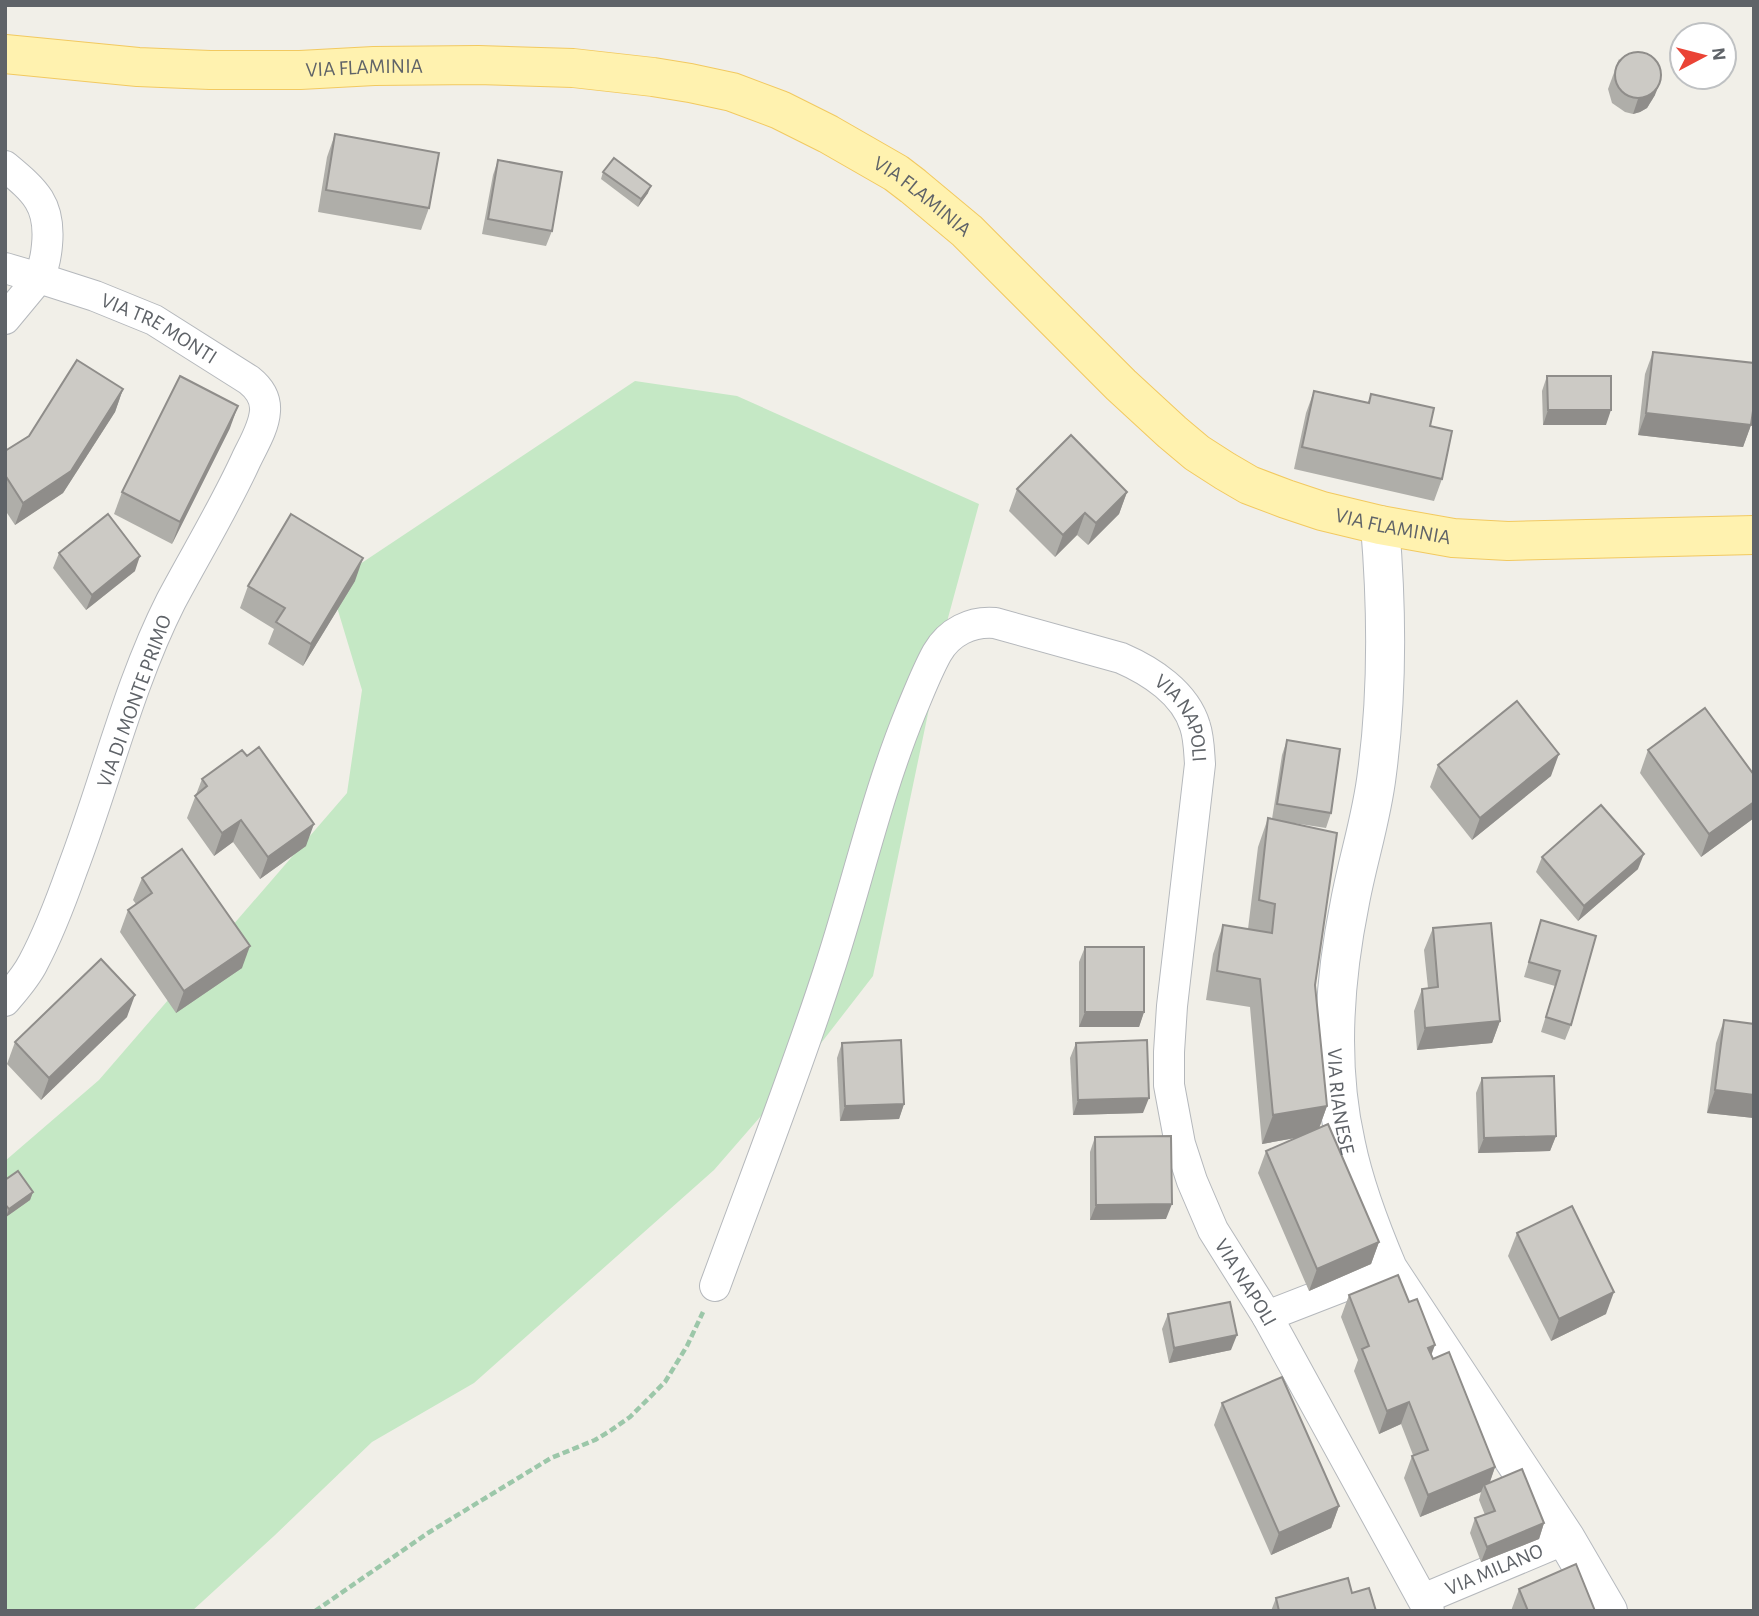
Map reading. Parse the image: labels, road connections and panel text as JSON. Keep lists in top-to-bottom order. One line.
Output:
{"streets":{"main road":["VIA FLAMINIA","VIA RIANESE"],"street":["VIA TRE MONTI","VIA DI MONTE PRIMO","VIA NAPOLI","VIA MILANO"]},"crossings":[["VIA FLAMINIA","VIA RIANESE"],["VIA TRE MONTI","VIA DI MONTE PRIMO"],["VIA NAPOLI","VIA MILANO"],["VIA RIANESE","VIA MILANO"]],"north":"right"}
